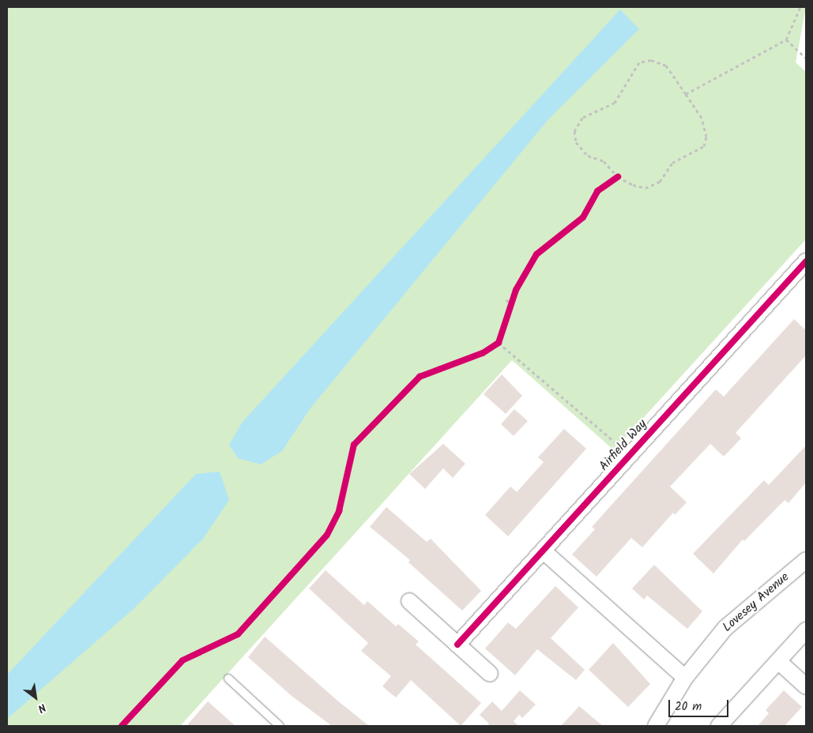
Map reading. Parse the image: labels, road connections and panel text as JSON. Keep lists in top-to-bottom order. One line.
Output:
{"streets":{"street":["Airfield Way","Lovesey Avenue"]},"scale_bar":"20 m","north":"bottom right"}
